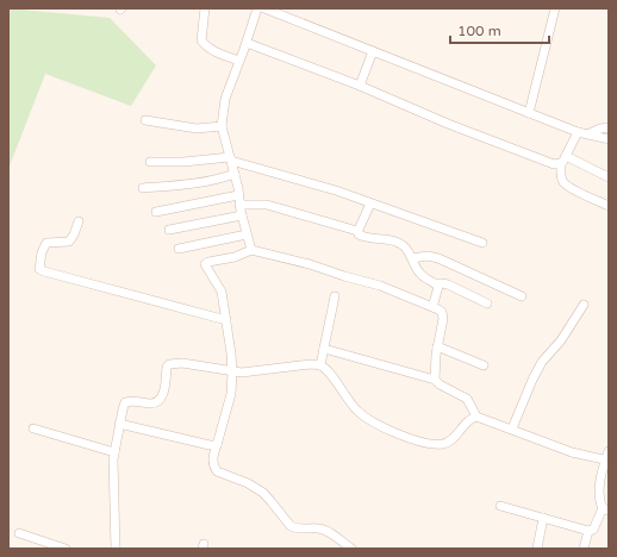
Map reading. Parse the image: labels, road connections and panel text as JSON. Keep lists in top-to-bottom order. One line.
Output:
{"scale_bar":"100 m"}
